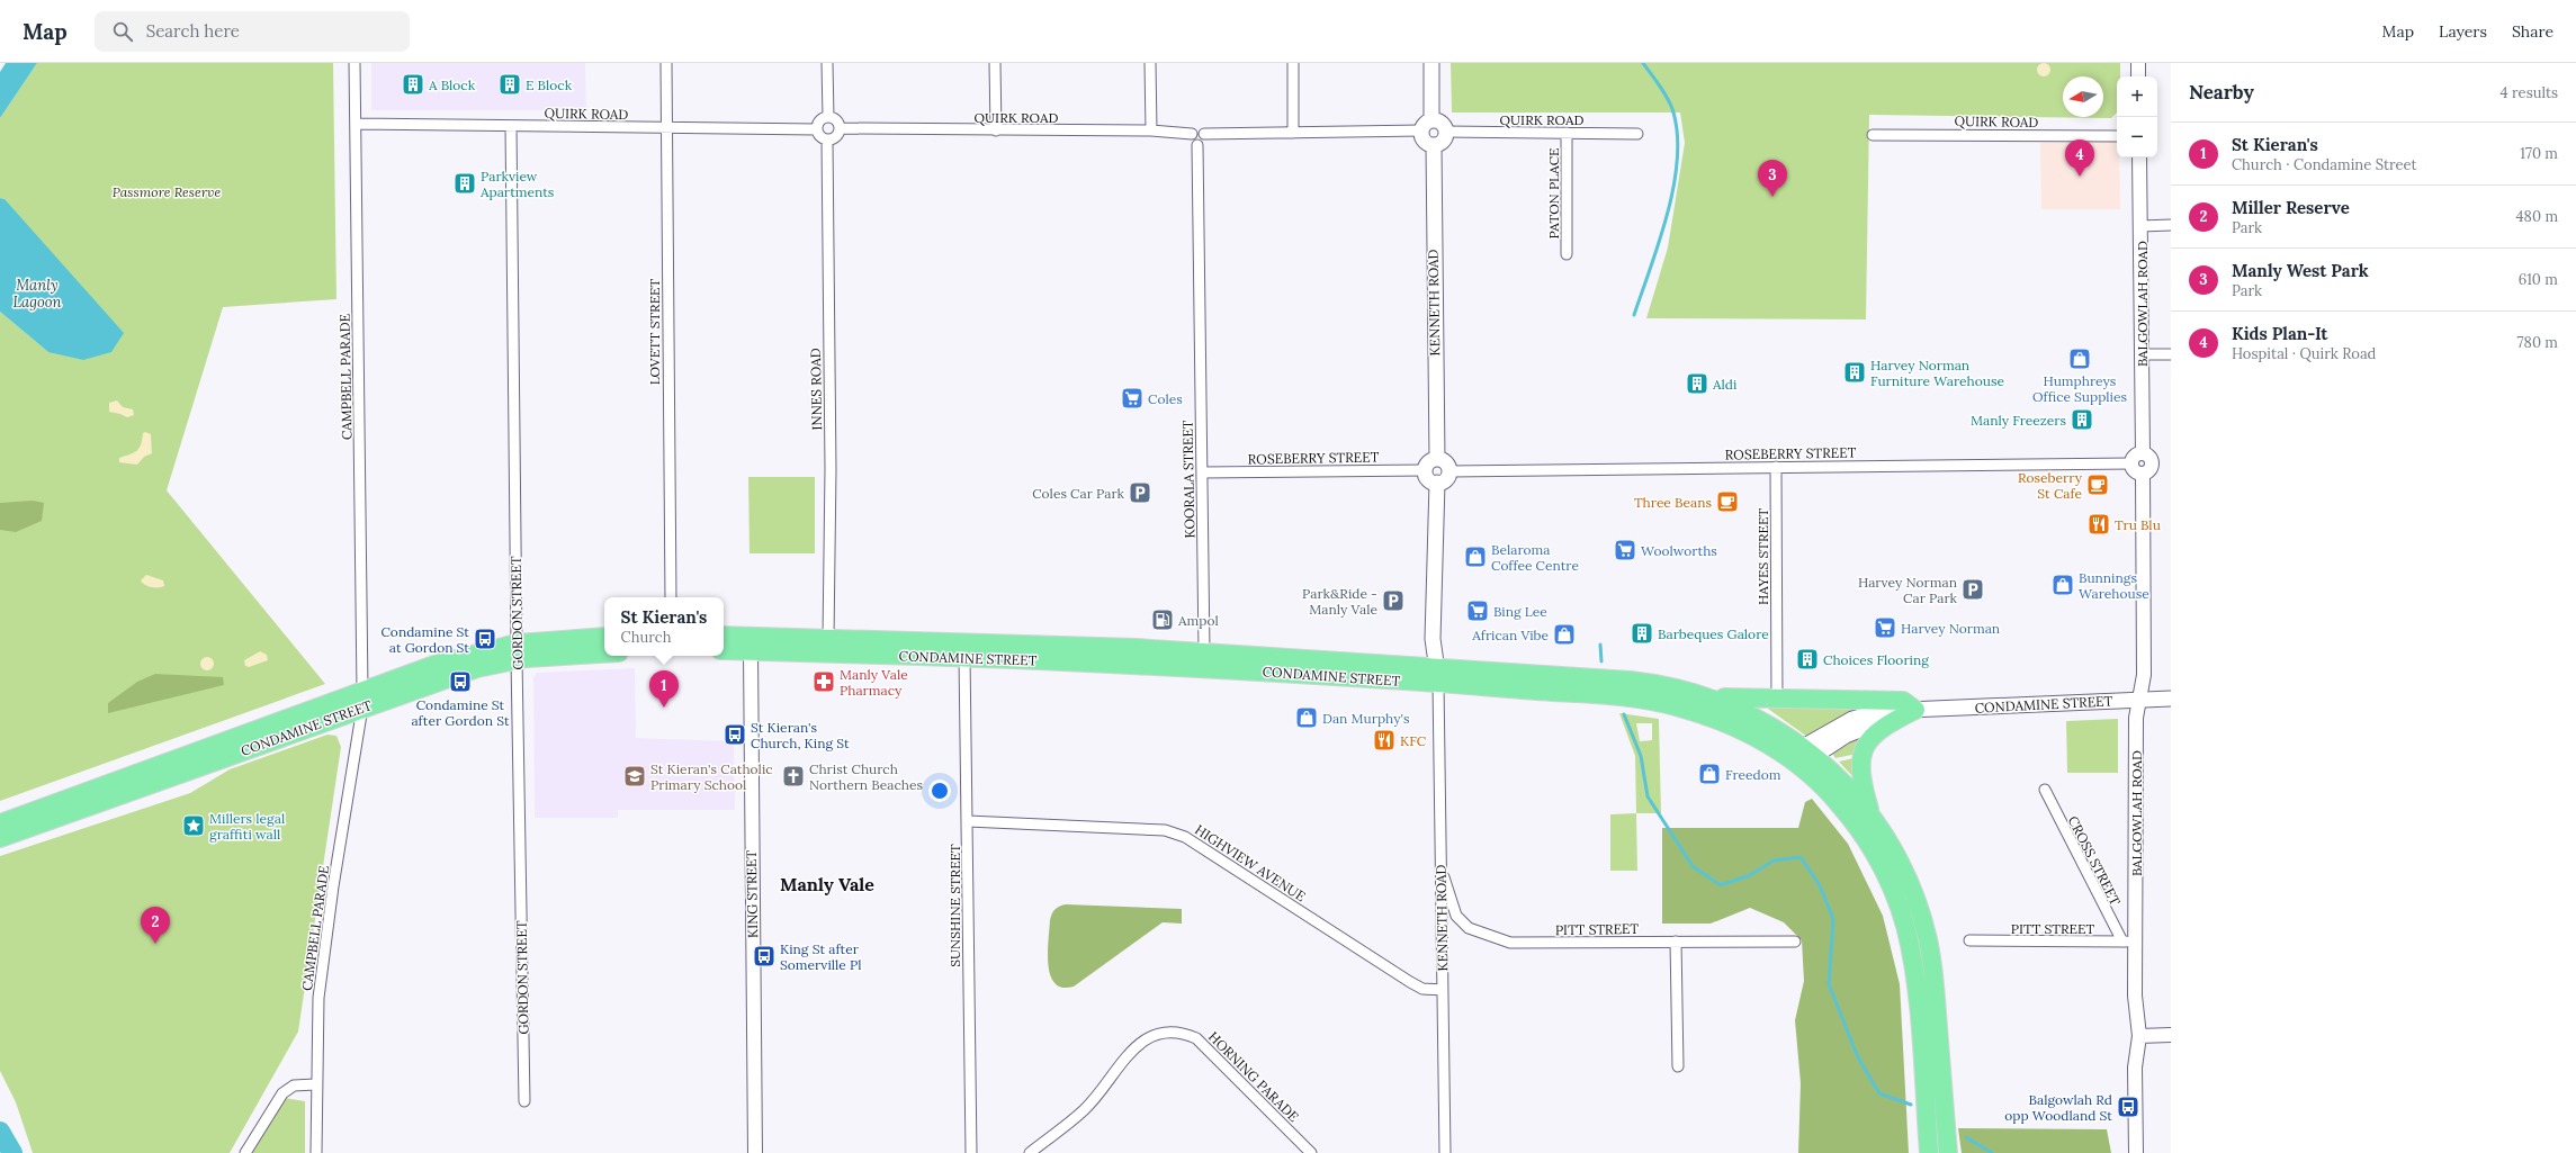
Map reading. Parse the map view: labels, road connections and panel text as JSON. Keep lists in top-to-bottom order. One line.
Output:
{"streets":{"highway":["CONDAMINE STREET"],"main road":["KENNETH ROAD"],"street":["QUIRK ROAD","PATON PLACE","BALGOWLAH ROAD","LOVETT STREET","CAMPBELL PARADE","INNES ROAD","ROSEBERRY STREET","KOORALA STREET","HAYES STREET","GORDON STREET","CROSS STREET","HIGHVIEW AVENUE","KING STREET","SUNSHINE STREET","PITT STREET","HORNING PARADE"]},"crossings":[["QUIRK ROAD","PATON PLACE"],["QUIRK ROAD","KENNETH ROAD"],["QUIRK ROAD","LOVETT STREET"],["QUIRK ROAD","CAMPBELL PARADE"],["QUIRK ROAD","INNES ROAD"],["QUIRK ROAD","KOORALA STREET"],["QUIRK ROAD","GORDON STREET"],["KENNETH ROAD","ROSEBERRY STREET"],["KENNETH ROAD","CONDAMINE STREET"],["KENNETH ROAD","HIGHVIEW AVENUE"],["KENNETH ROAD","PITT STREET"],["BALGOWLAH ROAD","ROSEBERRY STREET"],["BALGOWLAH ROAD","CONDAMINE STREET"],["BALGOWLAH ROAD","PITT STREET"],["CAMPBELL PARADE","CONDAMINE STREET"],["INNES ROAD","CONDAMINE STREET"],["ROSEBERRY STREET","KOORALA STREET"],["ROSEBERRY STREET","HAYES STREET"],["KOORALA STREET","CONDAMINE STREET"],["GORDON STREET","CONDAMINE STREET"],["CONDAMINE STREET","KING STREET"],["CONDAMINE STREET","SUNSHINE STREET"],["CROSS STREET","PITT STREET"],["HIGHVIEW AVENUE","SUNSHINE STREET"]],"districts":["Manly Vale"],"water":["Manly Lagoon"],"parks":["Passmore Reserve"],"places":{"building":["A Block","E Block","Parkview Apartments","Harvey Norman Furniture Warehouse","Aldi","Manly Freezers","Barbeques Galore","Choices Flooring"],"shop":["Humphreys Office Supplies","Belaroma Coffee Centre","Bunnings Warehouse","African Vibe","Dan Murphy's","Freedom"],"supermarket":["Coles","Woolworths","Bing Lee","Harvey Norman"],"cafe":["Roseberry St Cafe","Three Beans"],"parking":["Coles Car Park","Harvey Norman Car Park","Park&Ride - Manly Vale"],"restaurant":["Tru Blu","KFC"],"fuel station":["Ampol"],"bus stop":["Condamine St at Gordon St","Condamine St after Gordon St","St Kieran's Church, King St","King St after Somerville Pl","Balgowlah Rd opp Woodland St"],"pharmacy":["Manly Vale Pharmacy"],"school or university":["St Kieran's Catholic Primary School"],"church":["Christ Church Northern Beaches"],"place":["Millers legal graffiti wall"]},"north":"left","page":{"header":"Map","search":"Search here","nav":["Map","Layers","Share"],"heading":["Nearby","4 results"],"map_buttons":["+","−"],"list":[{"mark":"1","name":"St Kieran's","note":"Church · Condamine Street","value":"170 m"},{"mark":"2","name":"Miller Reserve","note":"Park","value":"480 m"},{"mark":"3","name":"Manly West Park","note":"Park","value":"610 m"},{"mark":"4","name":"Kids Plan-It","note":"Hospital · Quirk Road","value":"780 m"}],"pins":["4","3","1","2"],"popup":["St Kieran's","Church"]}}
